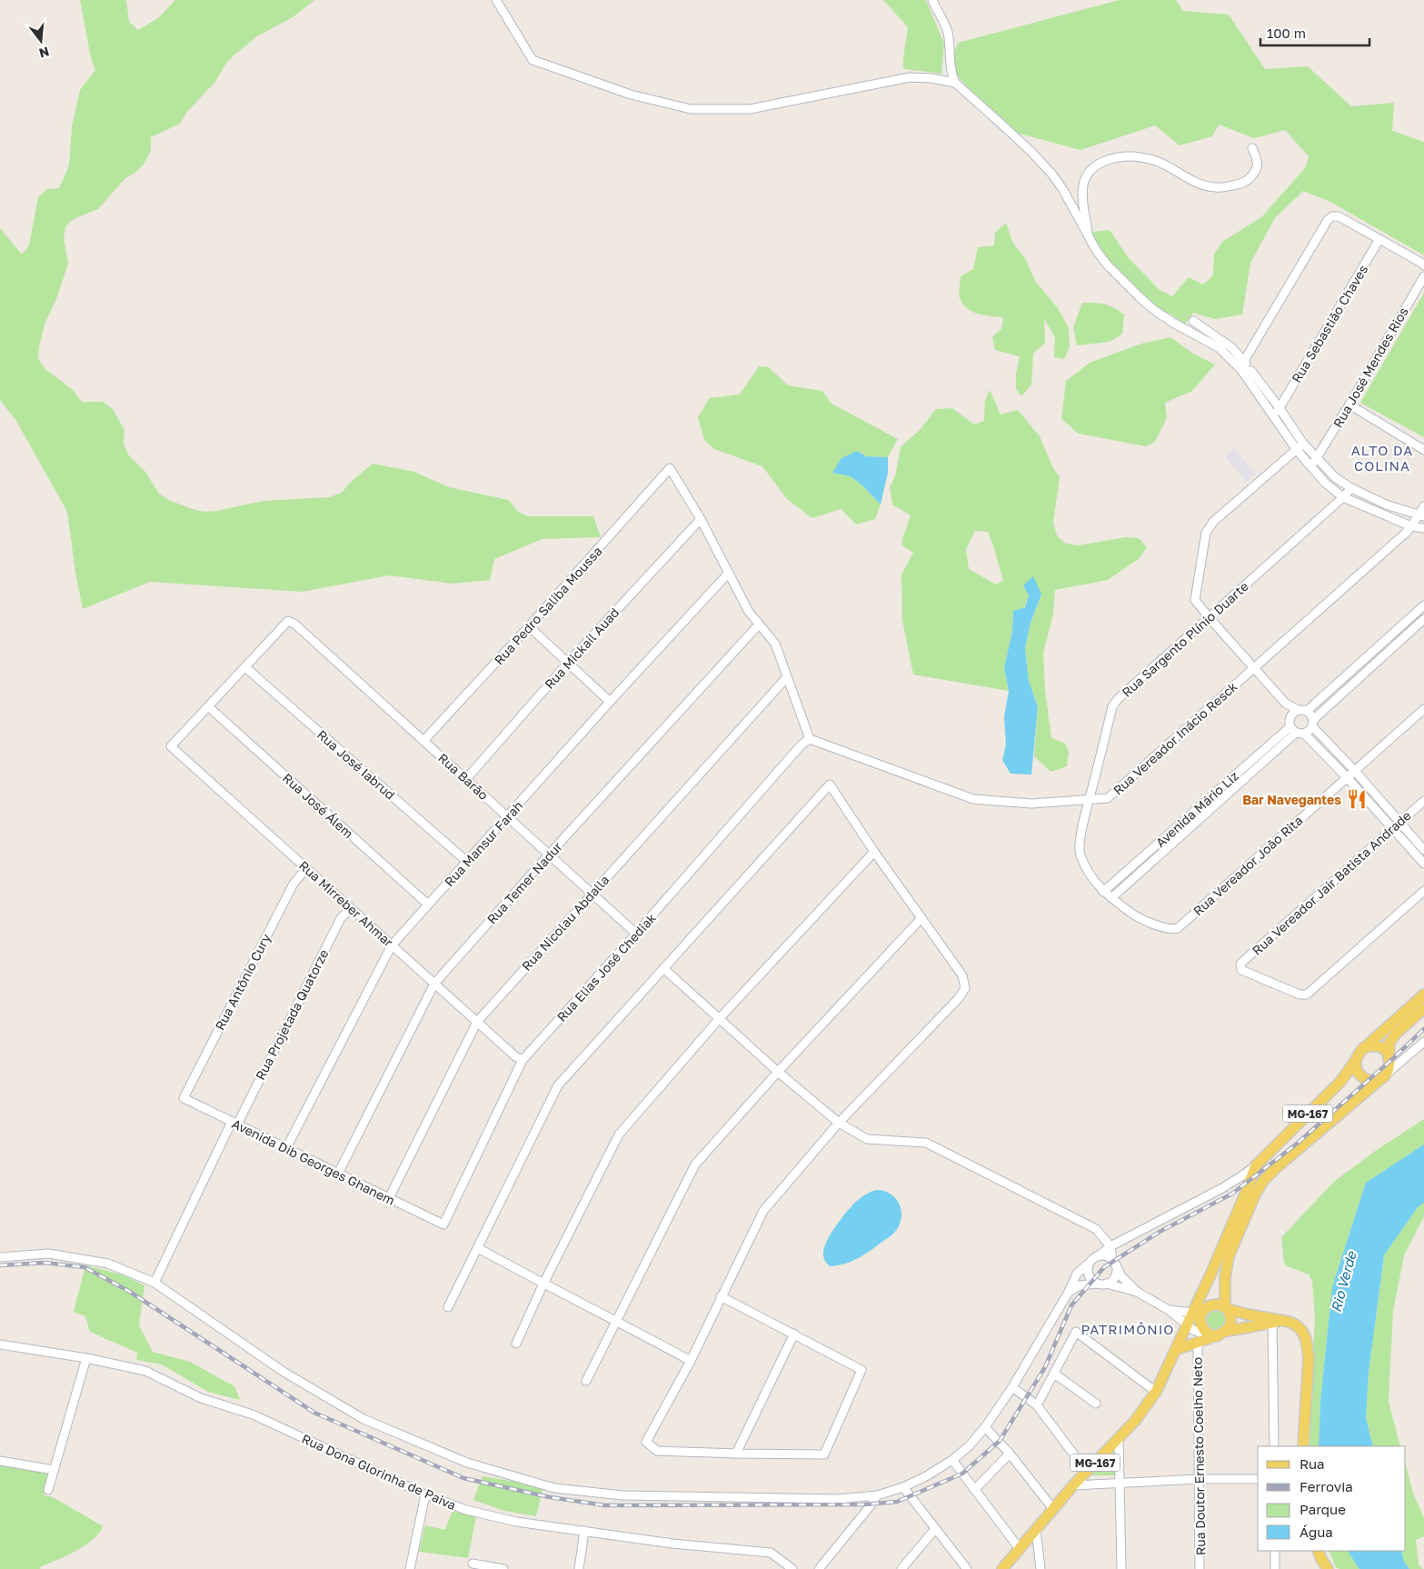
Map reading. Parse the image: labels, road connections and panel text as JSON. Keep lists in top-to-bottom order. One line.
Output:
{"streets":{"main road":["MG-167"],"street":["Rua Sebastião Chaves","Rua José Mendes Rios","Rua Pedro Saliba Moussa","Rua Sargento Plínio Duarte","Rua Mickail Auad","Rua Vereador Inácio Resck","Rua José Iabrud","Rua Barão","Rua José Álem","Avenida Mário Liz","Rua Mansur Farah","Rua Vereador João Rita","Rua Temer Nadur","Rua Vereador Jair Batista Andrade","Rua Mirreber Ahmar","Rua Nicolau Abdalla","Rua Elias José Chediak","Rua Antônio Cury","Rua Projetada Quatorze","Avenida Dib Georges Ghanem","Rua Doutor Ernesto Coelho Neto","Rua Dona Glorinha de Paiva"]},"crossings":[["Rua Pedro Saliba Moussa","Rua Mickail Auad"],["Rua Pedro Saliba Moussa","Rua Barão"],["Rua Sargento Plínio Duarte","Rua Vereador Inácio Resck"],["Rua Sargento Plínio Duarte","Avenida Mário Liz"],["Rua Sargento Plínio Duarte","Rua Vereador João Rita"],["Rua Mickail Auad","Rua Barão"],["Rua Vereador Inácio Resck","Rua Elias José Chediak"],["Rua José Iabrud","Rua Barão"],["Rua José Iabrud","Rua Mansur Farah"],["Rua Barão","Rua Mansur Farah"],["Rua Barão","Rua Temer Nadur"],["Rua Barão","Rua Nicolau Abdalla"],["Rua Barão","Rua Elias José Chediak"],["Rua José Álem","Rua Mansur Farah"],["Rua José Álem","Rua Mirreber Ahmar"],["Rua Mansur Farah","Rua Mirreber Ahmar"],["Rua Mansur Farah","Avenida Dib Georges Ghanem"],["Rua Temer Nadur","Rua Mirreber Ahmar"],["Rua Temer Nadur","Avenida Dib Georges Ghanem"],["Rua Mirreber Ahmar","Rua Nicolau Abdalla"],["Rua Mirreber Ahmar","Rua Elias José Chediak"],["Rua Mirreber Ahmar","Rua Antônio Cury"],["Rua Mirreber Ahmar","Rua Projetada Quatorze"],["Rua Nicolau Abdalla","Avenida Dib Georges Ghanem"],["Rua Elias José Chediak","Avenida Dib Georges Ghanem"],["Rua Antônio Cury","Avenida Dib Georges Ghanem"],["Rua Projetada Quatorze","Avenida Dib Georges Ghanem"]],"districts":["ALTO DA COLINA","PATRIMÔNIO"],"water":["Rio Verde"],"places":{"restaurant":["Bar Navegantes"]},"legend":["Rua","Ferrovia","Parque","Água"],"scale_bar":"100 m","north":"bottom"}
